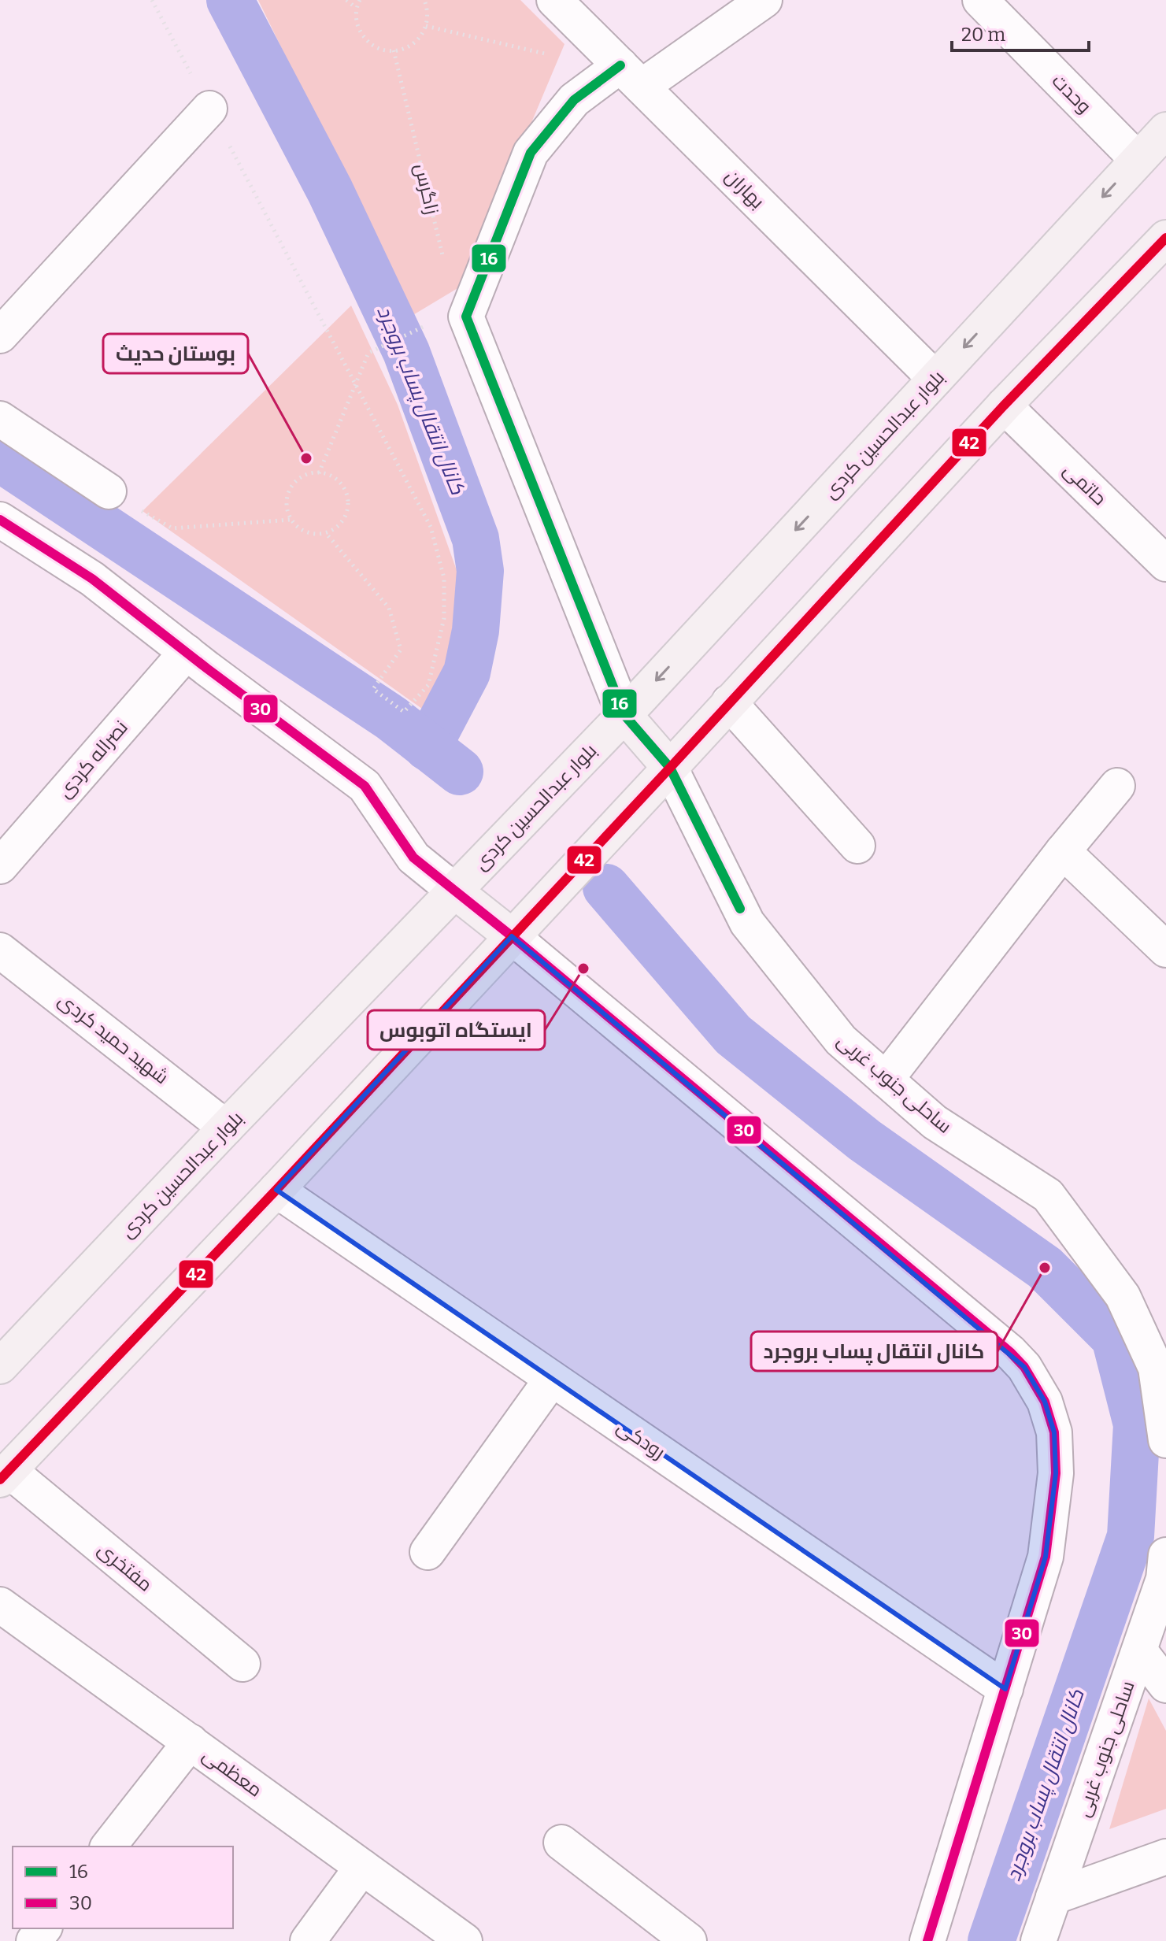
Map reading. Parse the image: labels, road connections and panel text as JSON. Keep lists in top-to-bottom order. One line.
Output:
{"streets":{"main road":["بلوار عبدالحسین کردی"],"street":["وحدت","بهاران","حاتمی","نصراله کردی","شهید حمید کردی","ساحلی جنوب غربی","رودکی","مفتخری","معظمی"],"path":["زاگرس"]},"crossings":[["وحدت","بلوار عبدالحسین کردی"],["بهاران","بلوار عبدالحسین کردی"],["بلوار عبدالحسین کردی","شهید حمید کردی"]],"water":["کانال انتقال پساب بروجرد"],"places":["بوستان حدیث","ایستگاه اتوبوس","کانال انتقال پساب بروجرد"],"lines":["transit line 16","transit line 42","transit line 30"],"legend":["16","30"],"scale_bar":"20 m"}
